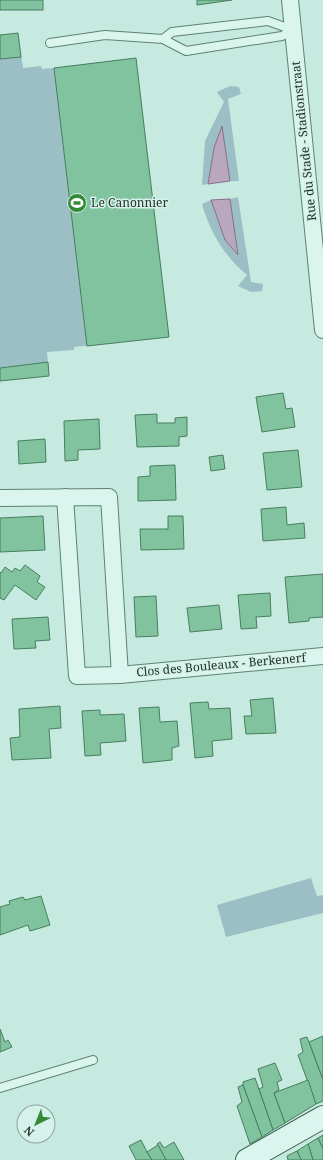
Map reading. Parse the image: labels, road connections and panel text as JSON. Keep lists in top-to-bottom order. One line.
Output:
{"streets":{"street":["Rue du Stade - Stadionstraat","Clos des Bouleaux - Berkenerf"]},"places":{"sports":["Le Canonnier"]},"north":"bottom left"}
